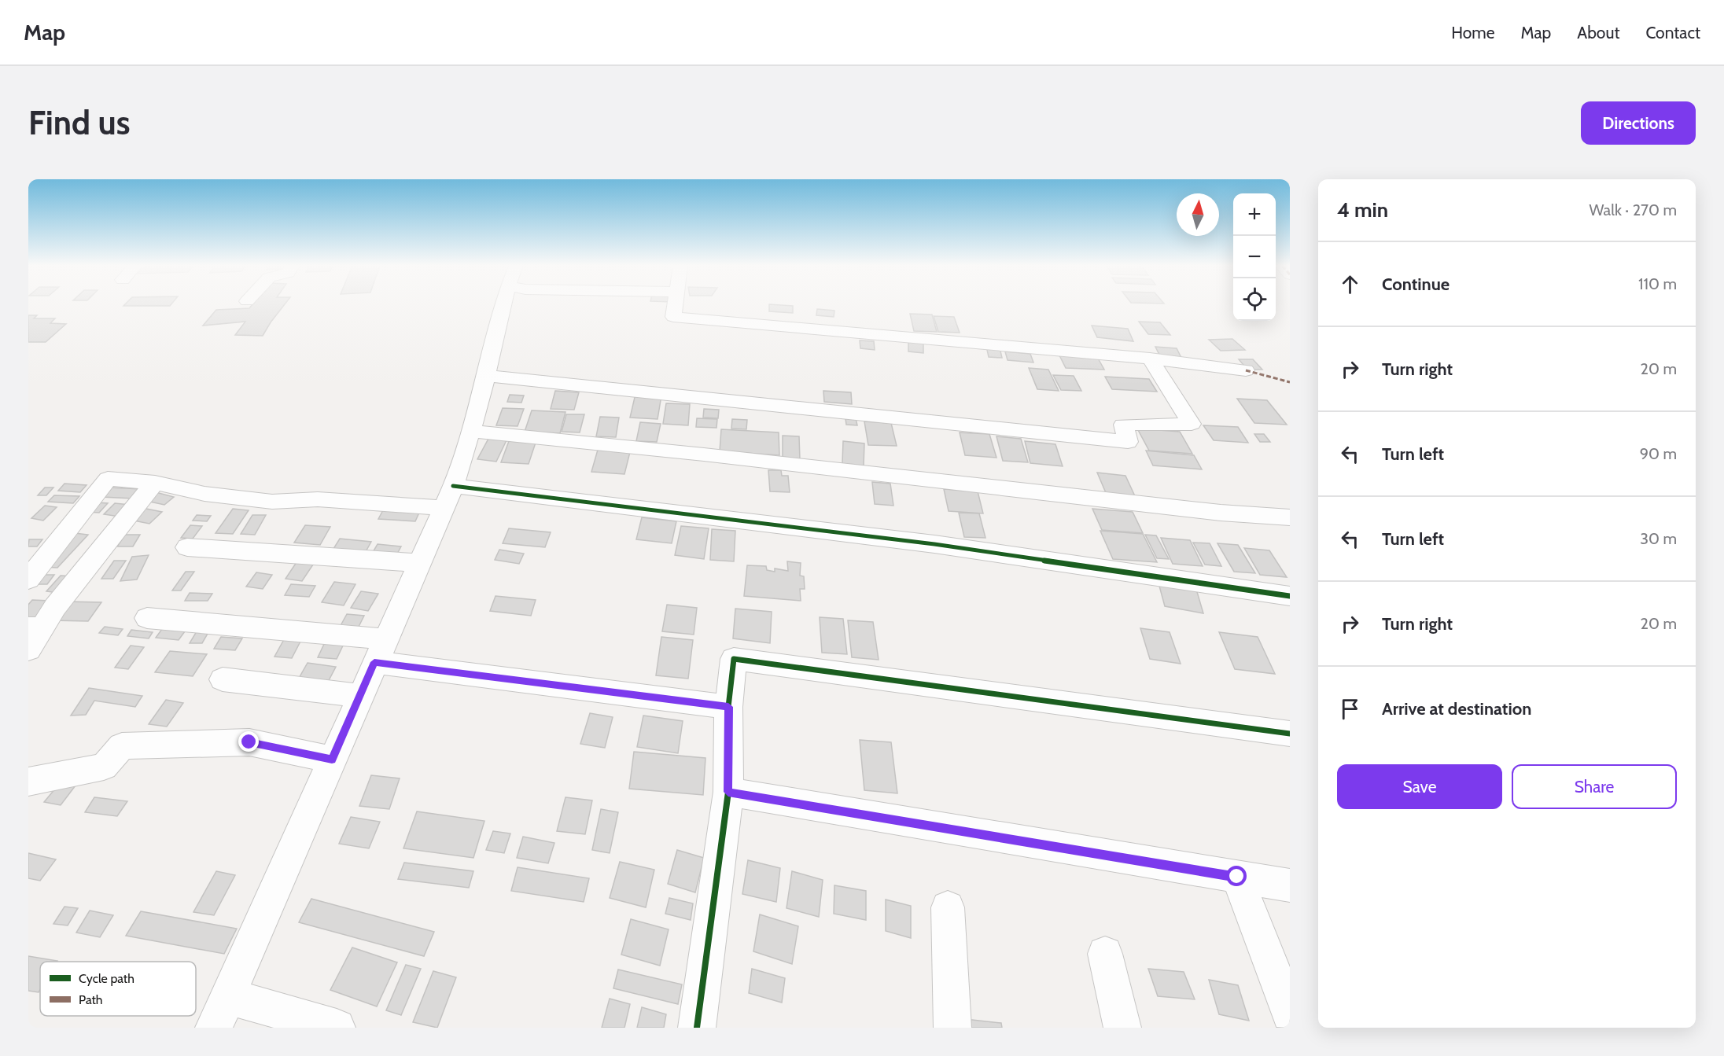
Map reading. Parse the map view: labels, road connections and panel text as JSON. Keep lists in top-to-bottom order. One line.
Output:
{"legend":["Cycle path","Path"],"north":"top","page":{"header":"Map","nav":["Home","Map","About","Contact"],"buttons":["Directions",["Save","Share"]],"title":"Find us","heading":["4 min","Walk · 270 m"],"map_buttons":["+","−"],"list":[["Continue","110 m"],["Turn right","20 m"],["Turn left","90 m"],["Turn left","30 m"],["Turn right","20 m"],"Arrive at destination"]}}
